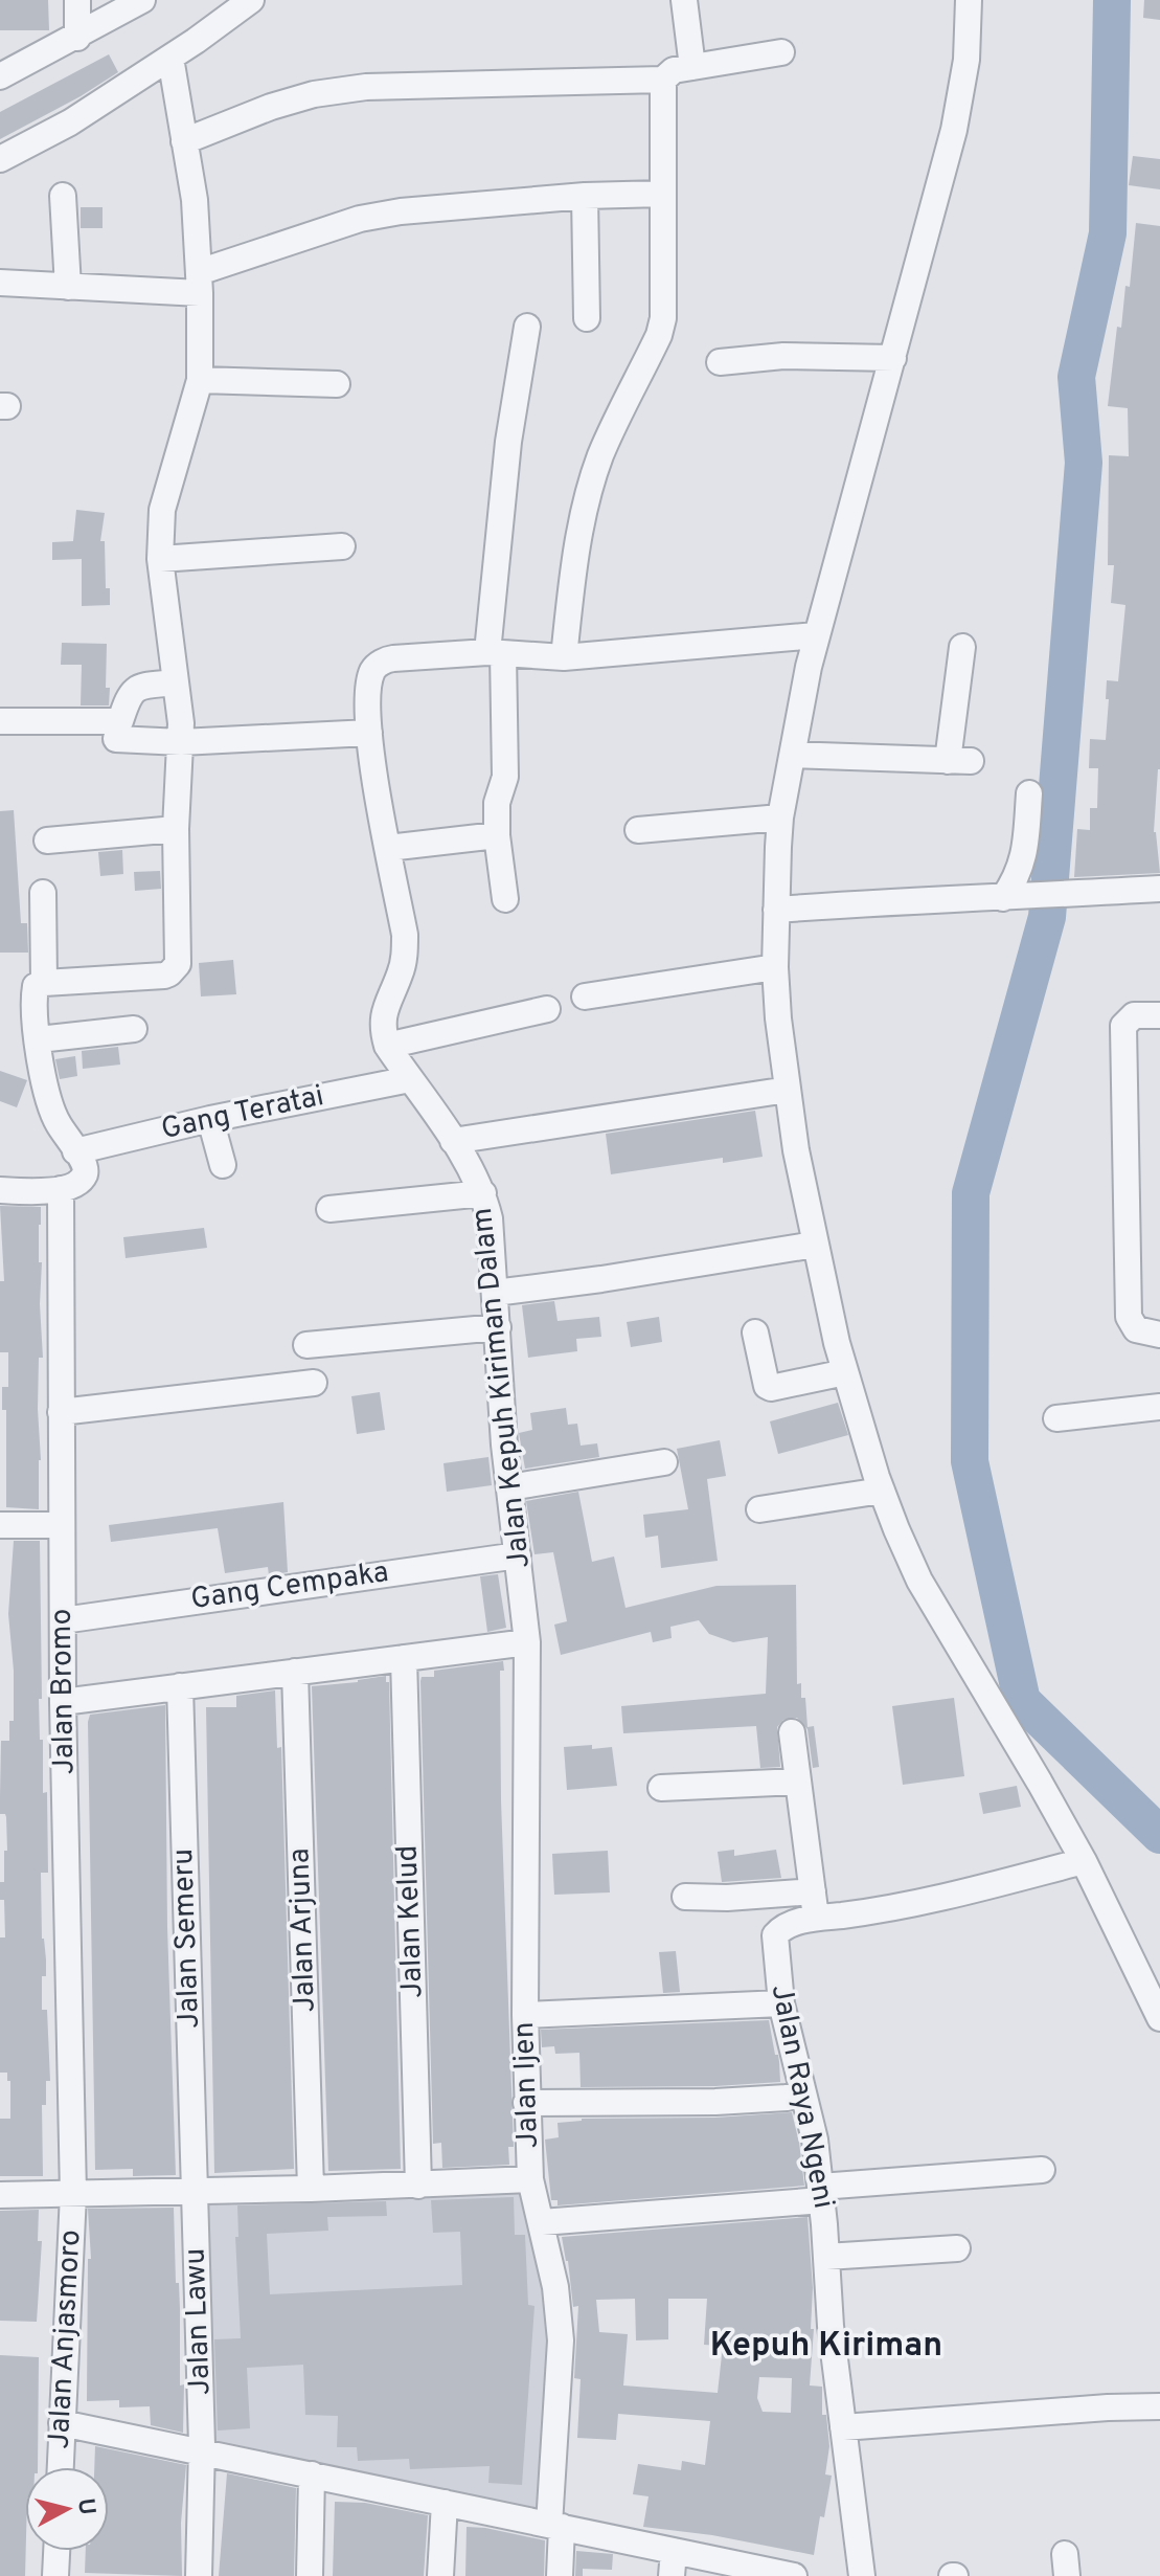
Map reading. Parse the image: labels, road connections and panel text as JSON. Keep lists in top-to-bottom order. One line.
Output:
{"streets":{"street":["Gang Teratai","Jalan Kepuh Kiriman Dalam","Gang Cempaka","Jalan Bromo","Jalan Kelud","Jalan Arjuna","Jalan Semeru","Jalan Ijen","Jalan Raya Ngeni","Jalan Lawu","Jalan Anjasmoro"]},"crossings":[["Gang Teratai","Jalan Kepuh Kiriman Dalam"],["Jalan Kepuh Kiriman Dalam","Gang Cempaka"],["Jalan Kepuh Kiriman Dalam","Jalan Ijen"],["Gang Cempaka","Jalan Bromo"],["Jalan Bromo","Jalan Anjasmoro"],["Jalan Semeru","Jalan Lawu"]],"districts":["Kepuh Kiriman"],"north":"right"}
